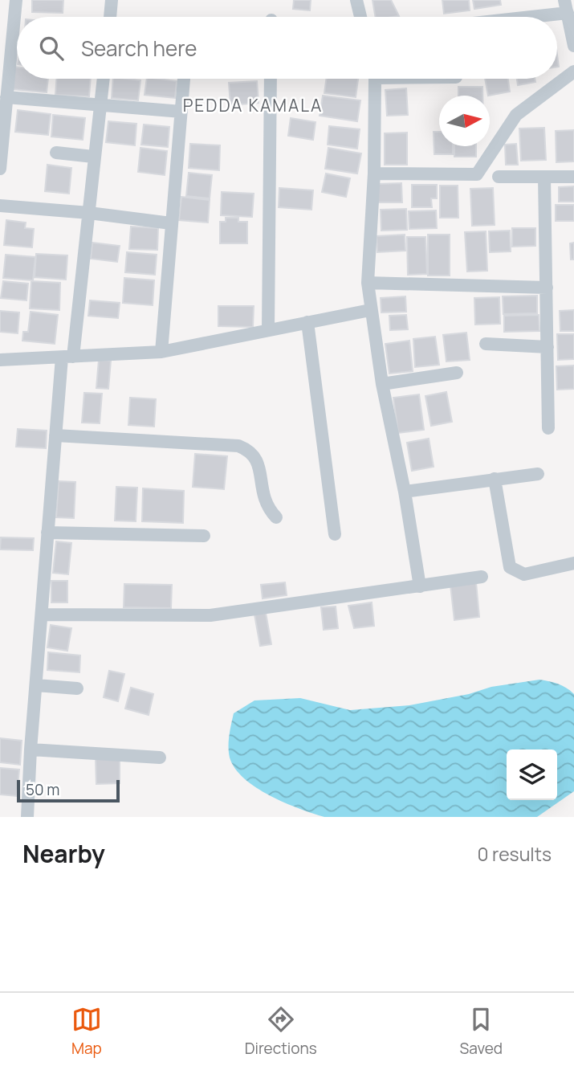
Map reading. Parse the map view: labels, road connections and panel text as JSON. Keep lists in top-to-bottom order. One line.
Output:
{"districts":["PEDDA KAMALA"],"scale_bar":"50 m","north":"right","page":{"search":"Search here","scale":"50 m","heading":["Nearby","0 results"],"nav":["Map","Directions","Saved"]}}
